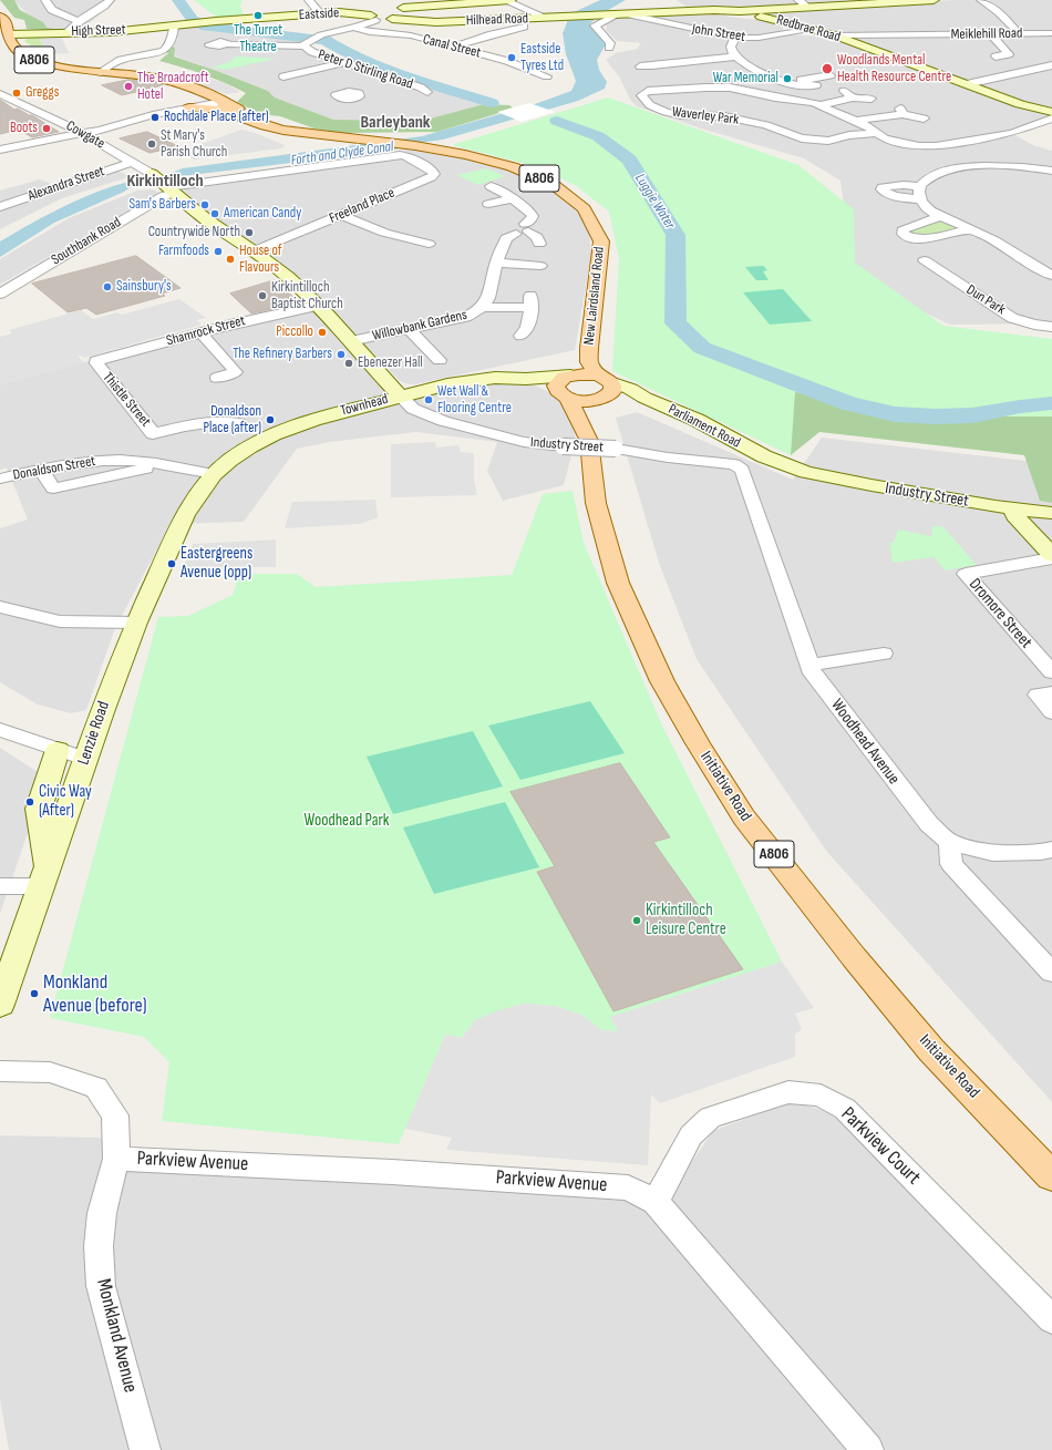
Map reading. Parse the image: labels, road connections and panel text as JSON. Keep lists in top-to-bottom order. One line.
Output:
{"streets":{"main road":["A806","New Lairdsland Road","Initiative Road"],"street":["Eastside","Hilhead Road","Redbrae Road","High Street","John Street","Meiklehill Road","Canal Street","Peter D Stirling Road","Waverley Park","Cowgate","Alexandra Street","Freeland Place","Southbank Road","Dun Park","Willowbank Gardens","Shamrock Street","Thistle Street","Townhead","Parliament Road","Industry Street","Donaldson Street","Dromore Street","Lenzie Road","Woodhead Avenue","Parkview Court","Parkview Avenue","Monkland Avenue"]},"crossings":[["Eastside","Hilhead Road"],["Eastside","High Street"],["Eastside","Peter D Stirling Road"],["Hilhead Road","Redbrae Road"],["Hilhead Road","John Street"],["Redbrae Road","John Street"],["Redbrae Road","Meiklehill Road"],["High Street","A806"],["Canal Street","Peter D Stirling Road"],["A806","New Lairdsland Road"],["A806","Parliament Road"],["A806","Initiative Road"],["Cowgate","Alexandra Street"],["Cowgate","Southbank Road"],["Cowgate","Townhead"],["Freeland Place","Southbank Road"],["Freeland Place","Townhead"],["Southbank Road","Townhead"],["New Lairdsland Road","Parliament Road"],["Willowbank Gardens","Townhead"],["Shamrock Street","Thistle Street"],["Shamrock Street","Townhead"],["Thistle Street","Donaldson Street"],["Townhead","Industry Street"],["Townhead","Donaldson Street"],["Townhead","Lenzie Road"],["Parliament Road","Industry Street"],["Industry Street","Woodhead Avenue"],["Donaldson Street","Lenzie Road"],["Parkview Court","Parkview Avenue"],["Parkview Avenue","Monkland Avenue"]],"districts":["Barleybank","Kirkintilloch"],"water":["Forth and Clyde Canal","Luggie Water"],"parks":["Woodhead Park"],"places":["The Turret Theatre","Eastside Tyres Ltd","Woodlands Mental Health Resource Centre","War Memorial","The Broadcroft Hotel","Greggs","Rochdale Place (after)","Boots","St Mary's Parish Church","Sam's Barbers","American Candy","Countrywide North","Farmfoods","House of Flavours","Sainsbury's","Kirkintilloch Baptist Church","Piccollo","The Refinery Barbers","Ebenezer Hall","Wet Wall & Flooring Centre","Donaldson Place (after)","Eastergreens Avenue (opp)","Civic Way (After)","Kirkintilloch Leisure Centre","Monkland Avenue (before)"]}
